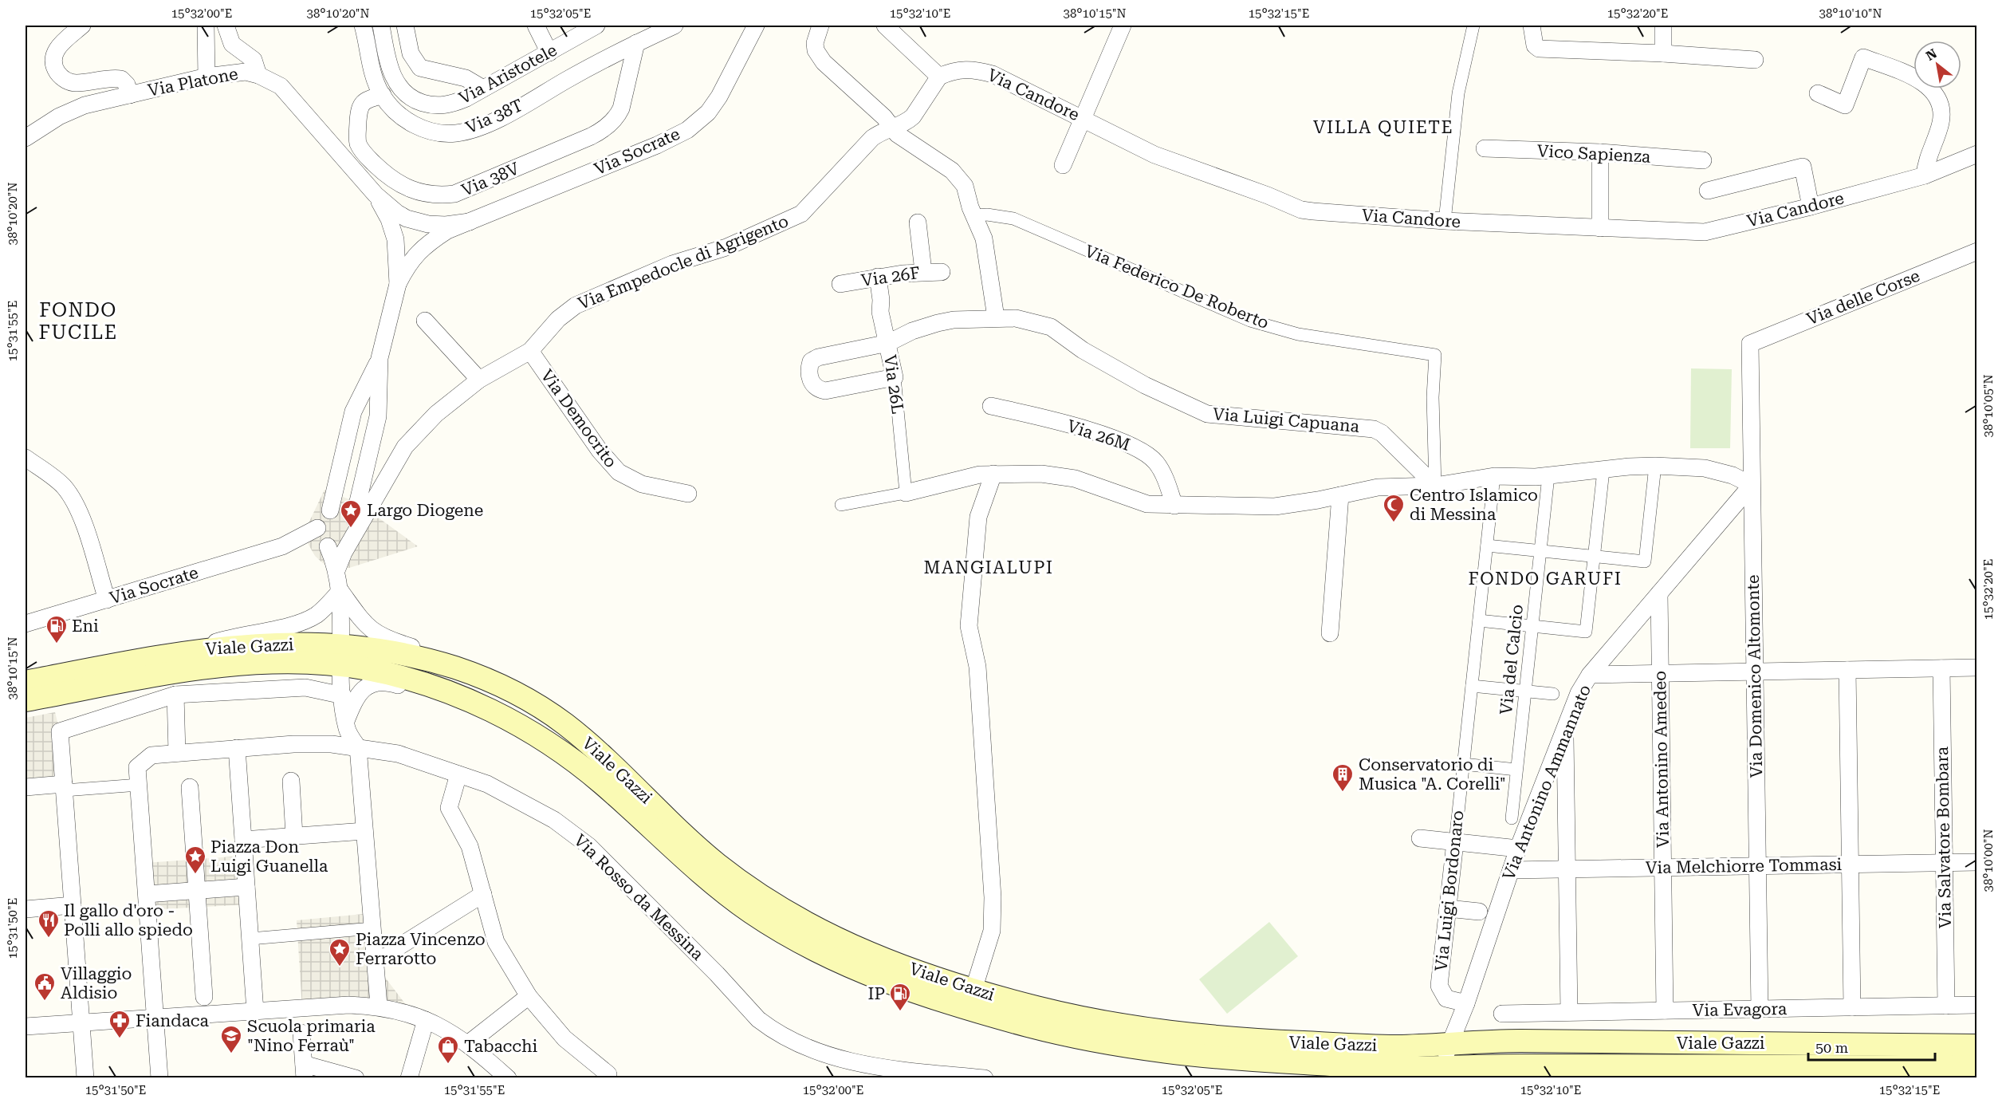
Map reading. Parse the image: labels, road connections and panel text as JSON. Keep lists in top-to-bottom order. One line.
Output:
{"streets":{"main road":["Viale Gazzi"],"street":["Via Aristotele","Via Platone","Via Candore","Via 38T","Via Socrate","Vico Sapienza","Via 38V","Via Empedocle di Agrigento","Via 26F","Via Federico De Roberto","Via delle Corse","Via 26L","Via Democrito","Via Luigi Capuana","Via 26M","Via del Calcio","Via Domenico Altomonte","Via Antonino Amedeo","Via Antonino Ammannato","Via Salvatore Bombara","Via Melchiorre Tommasi","Via Luigi Bordonaro","Via Rosso da Messina","Via Evagora"]},"crossings":[["Via Platone","Via Socrate"],["Via Candore","Via Empedocle di Agrigento"],["Via 38T","Via 38V"],["Via Empedocle di Agrigento","Via Democrito"],["Via 26F","Via 26L"],["Via Federico De Roberto","Via Luigi Capuana"],["Via delle Corse","Via Domenico Altomonte"],["Via 26L","Via Luigi Capuana"],["Viale Gazzi","Via Antonino Ammannato"],["Via Domenico Altomonte","Via Antonino Ammannato"],["Via Domenico Altomonte","Via Melchiorre Tommasi"],["Via Domenico Altomonte","Via Evagora"],["Via Antonino Amedeo","Via Antonino Ammannato"],["Via Antonino Amedeo","Via Melchiorre Tommasi"],["Via Antonino Amedeo","Via Evagora"],["Via Antonino Ammannato","Via Melchiorre Tommasi"],["Via Antonino Ammannato","Via Luigi Bordonaro"],["Via Salvatore Bombara","Via Melchiorre Tommasi"],["Via Salvatore Bombara","Via Evagora"]],"districts":["VILLA QUIETE","FONDO FUCILE","MANGIALUPI","FONDO GARUFI"],"places":{"mosque":["Centro Islamico di Messina"],"place":["Largo Diogene","Piazza Don Luigi Guanella","Piazza Vincenzo Ferrarotto"],"fuel station":["Eni","IP"],"building":["Conservatorio di Musica \"A. Corelli\""],"restaurant":["Il gallo d'oro - Polli allo spiedo"],"public building":["Villaggio Aldisio"],"pharmacy":["Fiandaca"],"school or university":["Scuola primaria \"Nino Ferraù\""],"shop":["Tabacchi"]},"scale_bar":"50 m","north":"top left","coordinates":["15°32'00\"E","38°10'20\"N","15°32'05\"E","15°32'10\"E","38°10'15\"N","15°32'15\"E","15°32'20\"E","38°10'10\"N","15°31'55\"E","38°10'05\"N","38°10'00\"N","15°31'50\"E"]}
